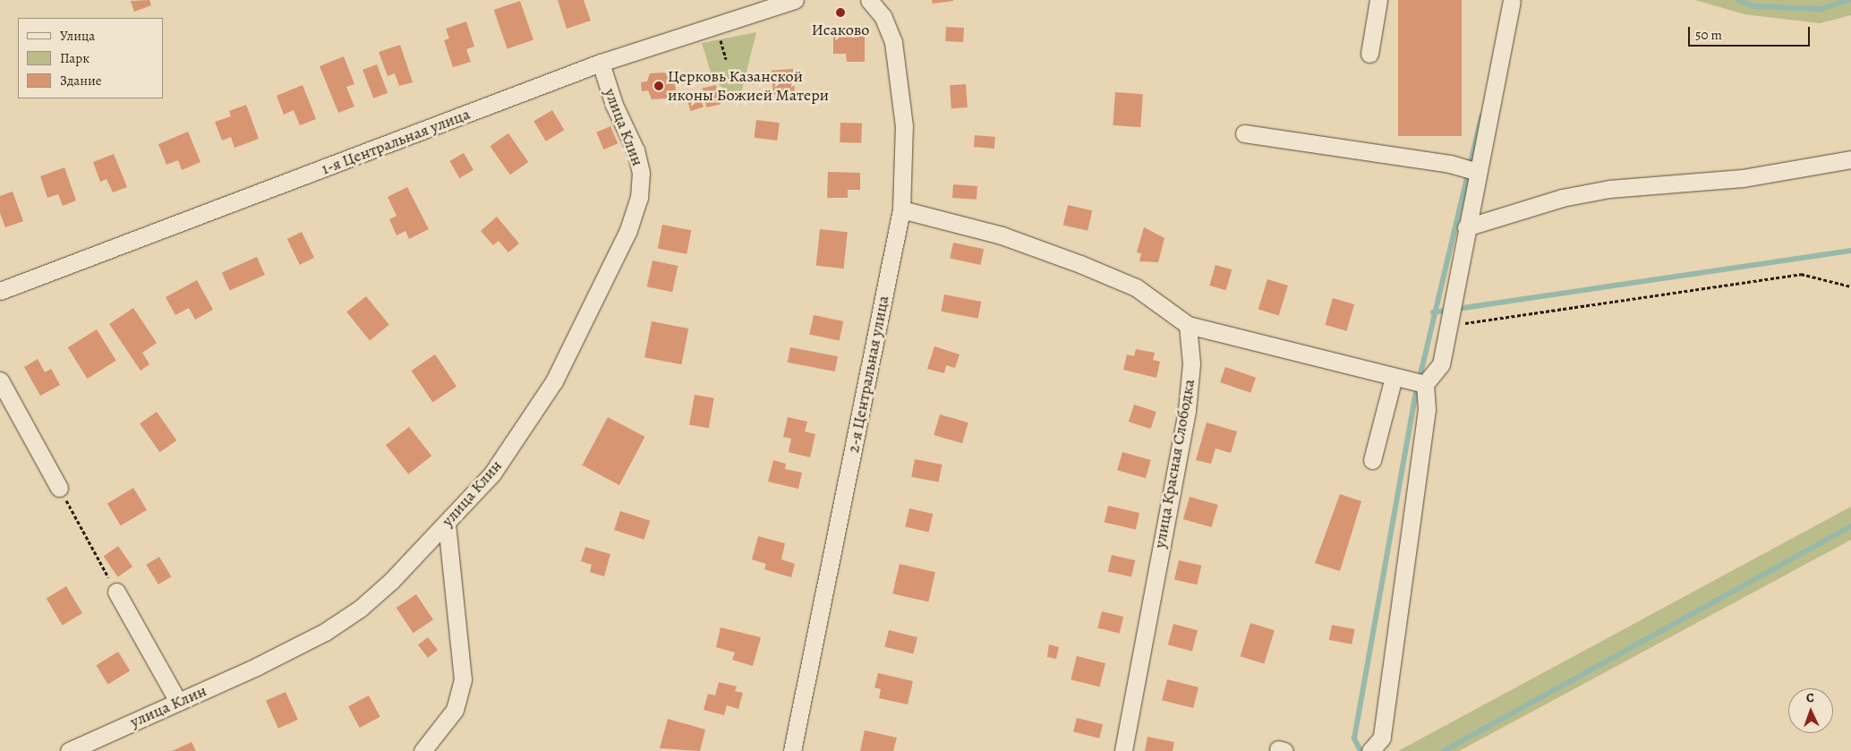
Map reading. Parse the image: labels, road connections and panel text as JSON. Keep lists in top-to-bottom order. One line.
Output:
{"streets":{"street":["улица Клин","1-я Центральная улица","2-я Центральная улица","улица Красная Слободка"]},"crossings":[["улица Клин","1-я Центральная улица"]],"places":["Исаково","Церковь Казанской иконы Божией Матери"],"legend":["Улица","Парк","Здание"],"scale_bar":"50 m","north":"top"}
